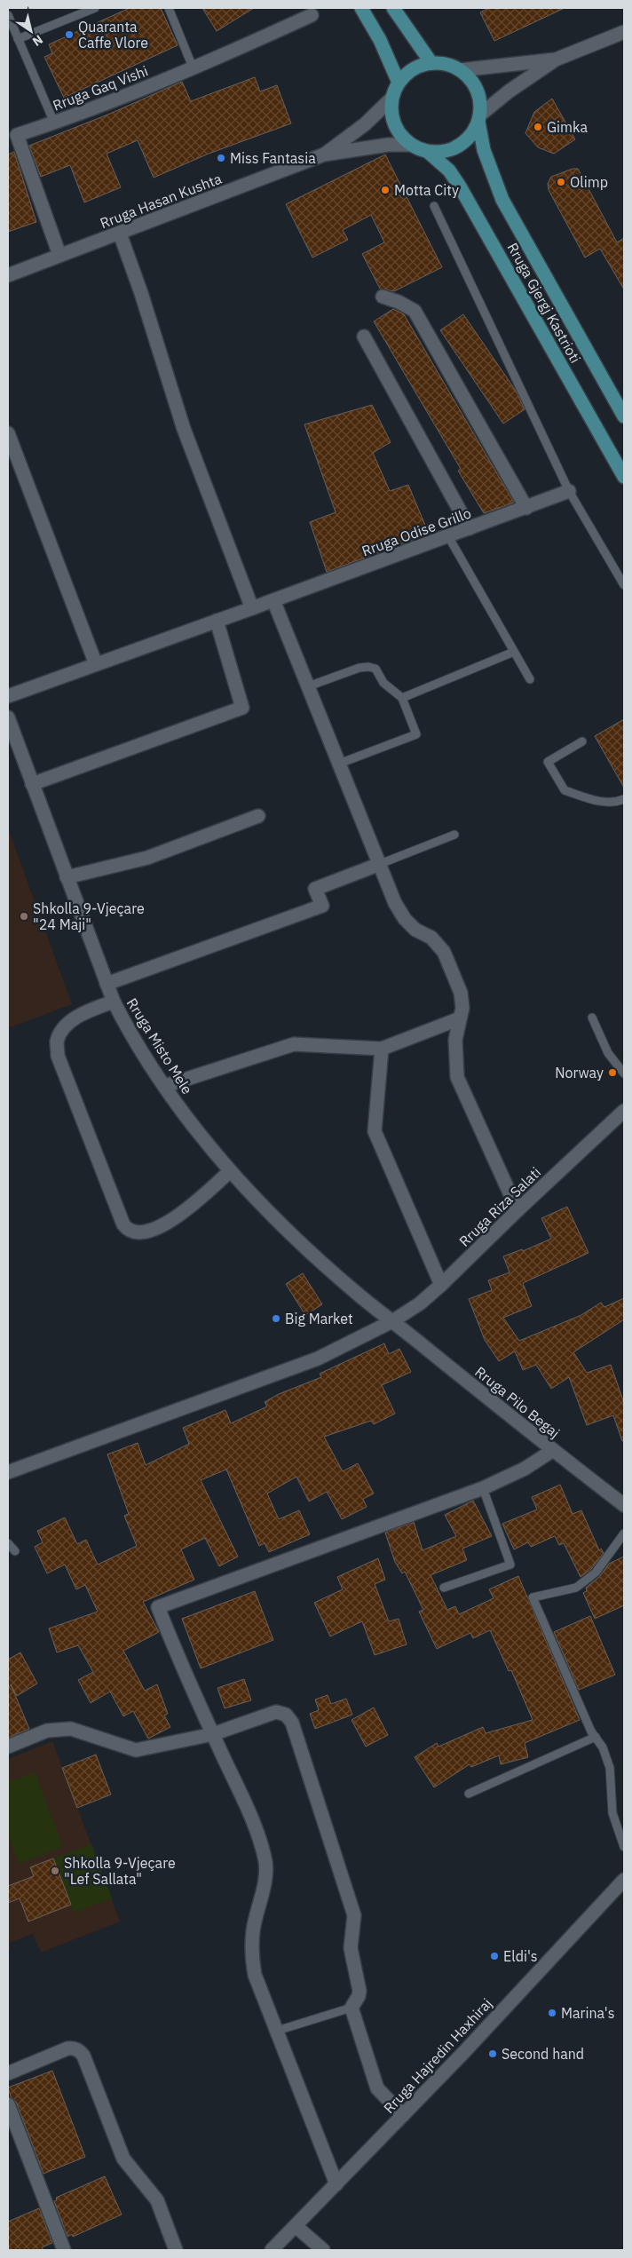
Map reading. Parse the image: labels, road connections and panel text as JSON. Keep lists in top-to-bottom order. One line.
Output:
{"streets":{"main road":["Rruga Gjergj Kastrioti"],"street":["Rruga Gaq Vishi","Rruga Hasan Kushta","Rruga Odise Grillo","Rruga Misto Mele","Rruga Riza Salati","Rruga Pilo Begaj","Rruga Hajredin Haxhiraj"]},"crossings":[["Rruga Gaq Vishi","Rruga Hasan Kushta"],["Rruga Misto Mele","Rruga Riza Salati"],["Rruga Misto Mele","Rruga Pilo Begaj"],["Rruga Riza Salati","Rruga Pilo Begaj"]],"places":["Quaranta Caffe Vlore","Gimka","Miss Fantasia","Olimp","Motta City","Shkolla 9-Vjeçare \"24 Maji\"","Norway","Big Market","Shkolla 9-Vjeçare \"Lef Sallata\"","Eldi's","Marina's","Second hand"],"north":"bottom right"}
